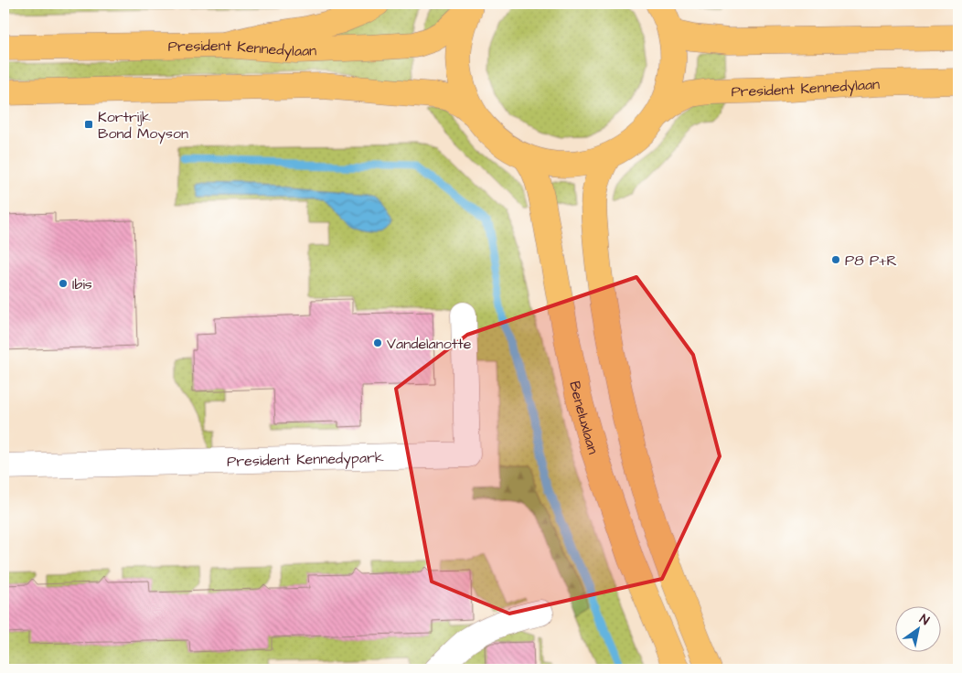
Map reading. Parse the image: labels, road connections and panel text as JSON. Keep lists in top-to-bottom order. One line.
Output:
{"streets":{"main road":["President Kennedylaan","Beneluxlaan"],"street":["President Kennedypark"]},"places":{"transit":["Kortrijk Bond Moyson"],"other":["P8 P+R","Ibis","Vandelanotte"]},"north":"top right"}
